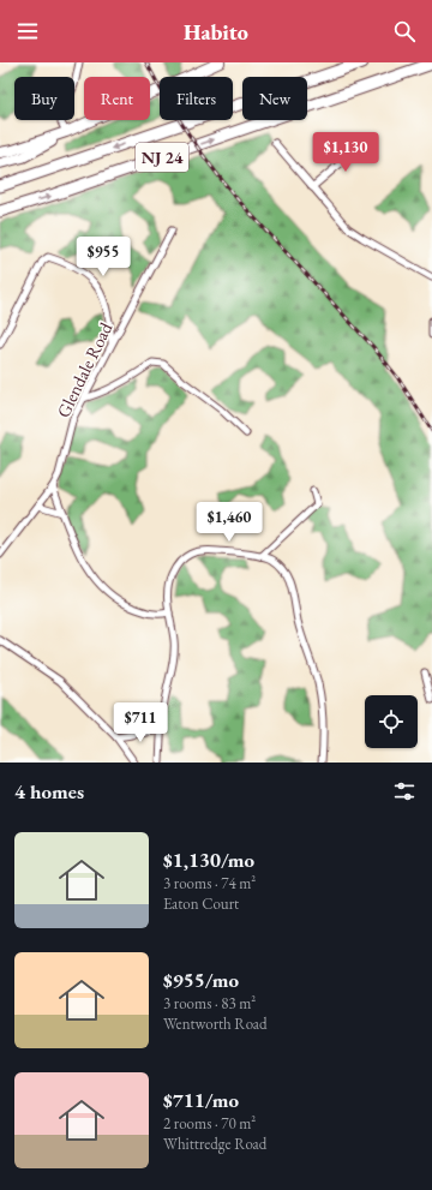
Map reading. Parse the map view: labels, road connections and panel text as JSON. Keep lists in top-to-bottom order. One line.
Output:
{"streets":{"highway":["NJ 24"],"street":["Glendale Road"]},"page":{"header":"Habito","chip":["Buy","Rent","Filters","New"],"price":["$1,130","$955","$1,460","$711"],"heading":"4 homes","list":[{"name":"$1,130/mo","note":"3 rooms · 74 m² · Eaton Court"},{"name":"$955/mo","note":"3 rooms · 83 m² · Wentworth Road"},{"name":"$711/mo","note":"2 rooms · 70 m² · Whittredge Road"}]}}
